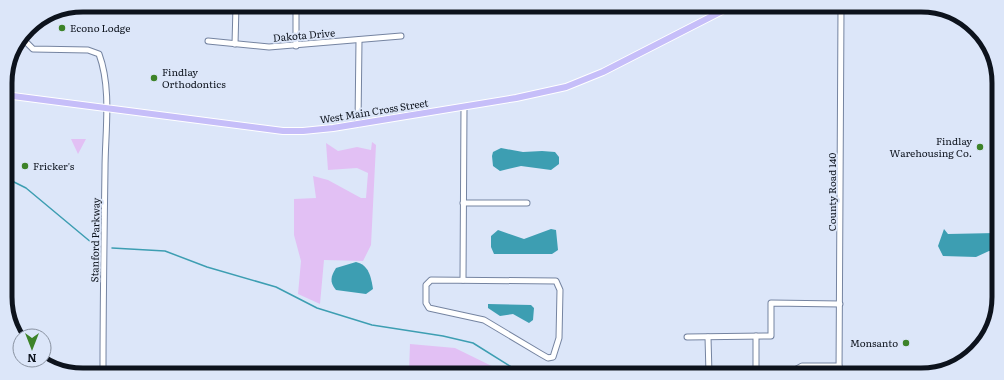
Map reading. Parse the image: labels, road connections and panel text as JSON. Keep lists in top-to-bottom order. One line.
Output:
{"streets":{"main road":["West Main Cross Street"],"street":["Dakota Drive","County Road 140","Stanford Parkway"]},"crossings":[["West Main Cross Street","Stanford Parkway"]],"places":["Econo Lodge","Findlay Orthodontics","Findlay Warehousing Co.","Fricker's","Monsanto"],"north":"bottom"}
